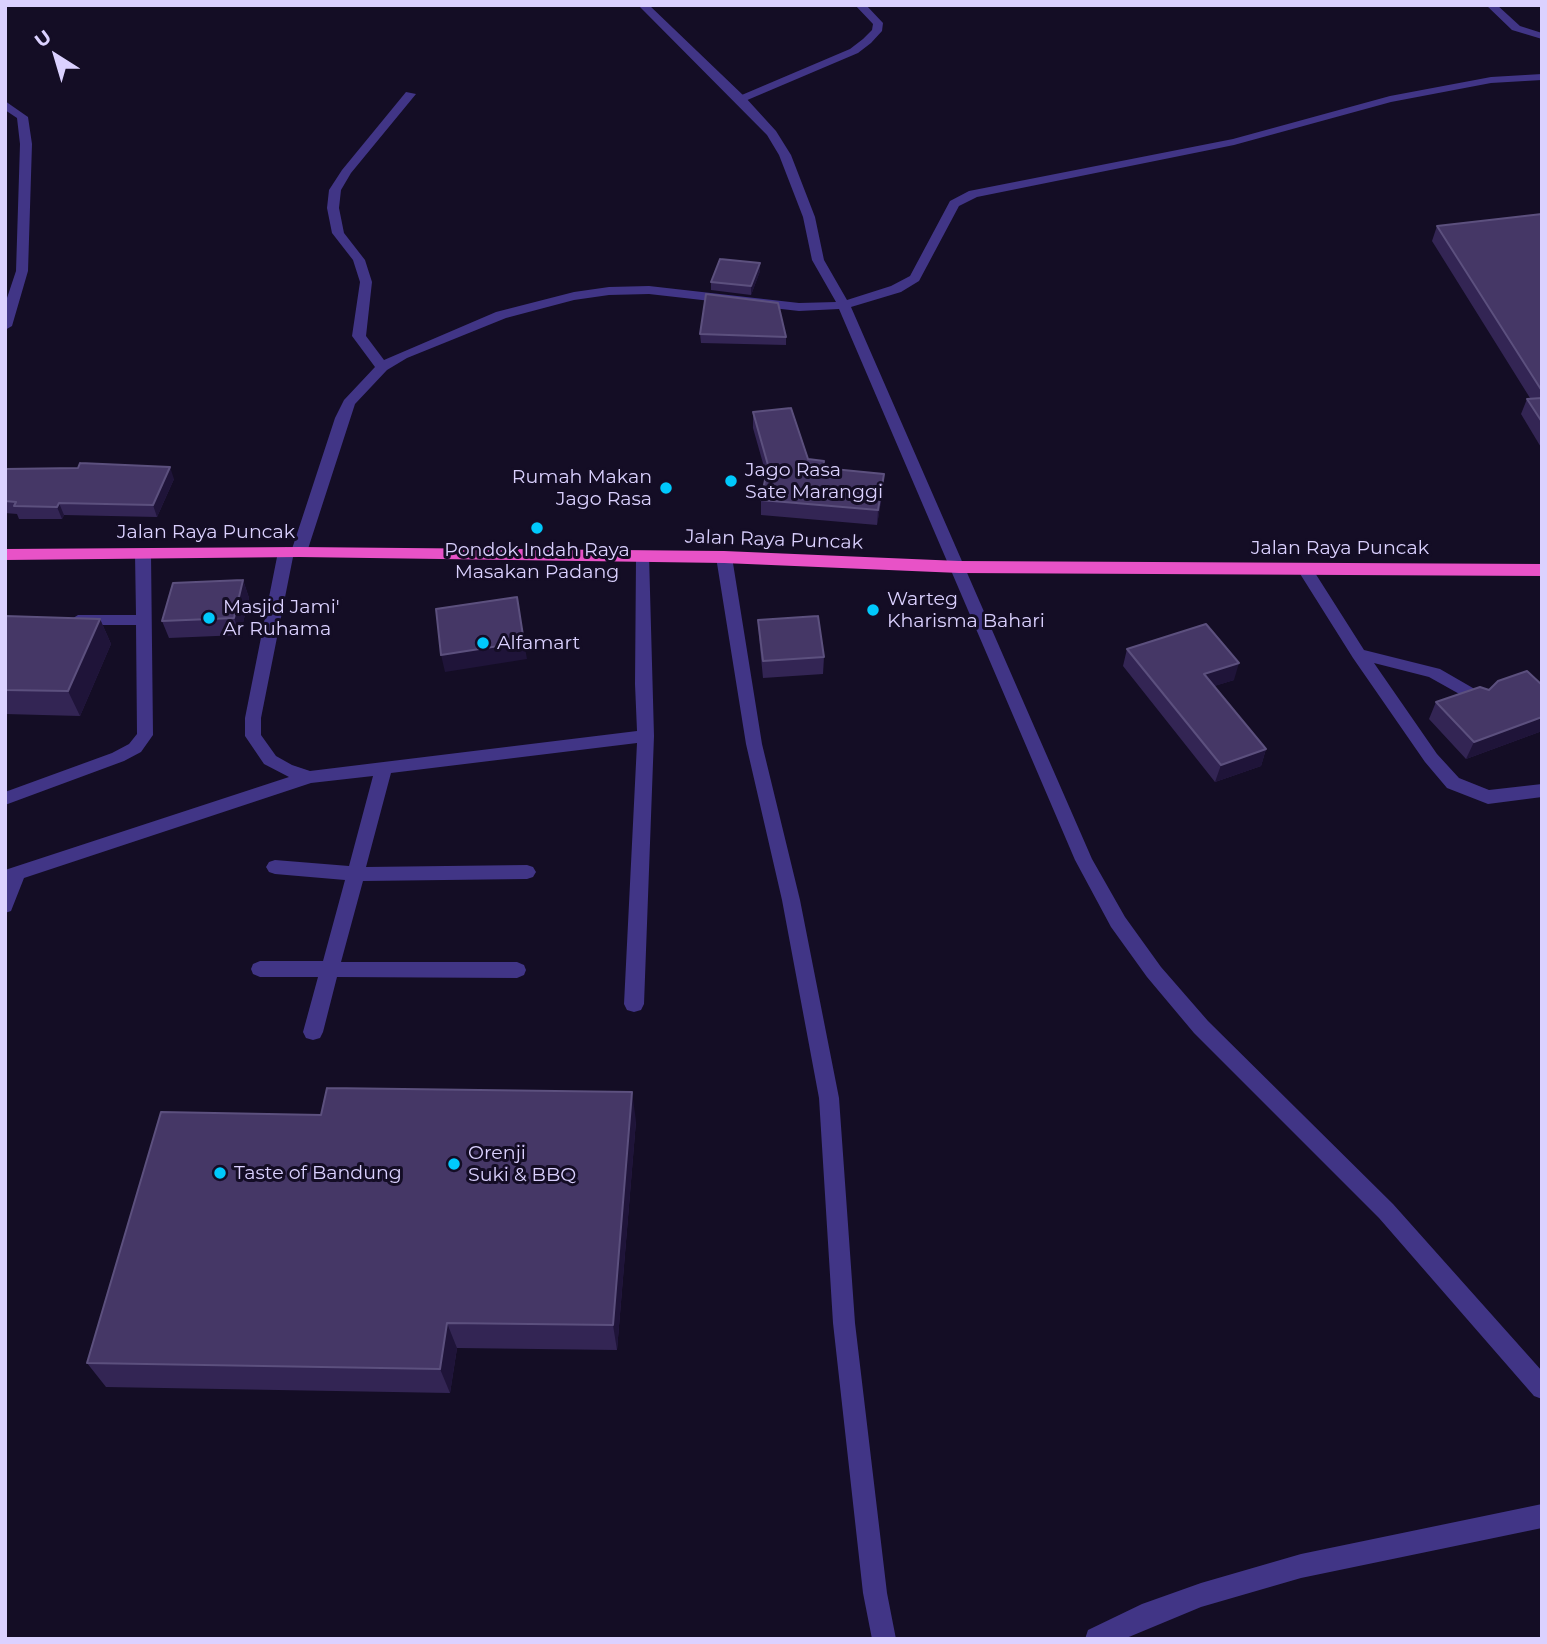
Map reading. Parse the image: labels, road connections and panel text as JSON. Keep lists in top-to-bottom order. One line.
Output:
{"streets":{"highway":["Jalan Raya Puncak"]},"places":["Jago Rasa Sate Maranggi","Rumah Makan Jago Rasa","Pondok Indah Raya Masakan Padang","Warteg Kharisma Bahari","Masjid Jami' Ar Ruhama","Alfamart","Orenji Suki & BBQ","Taste of Bandung"],"north":"top left"}
